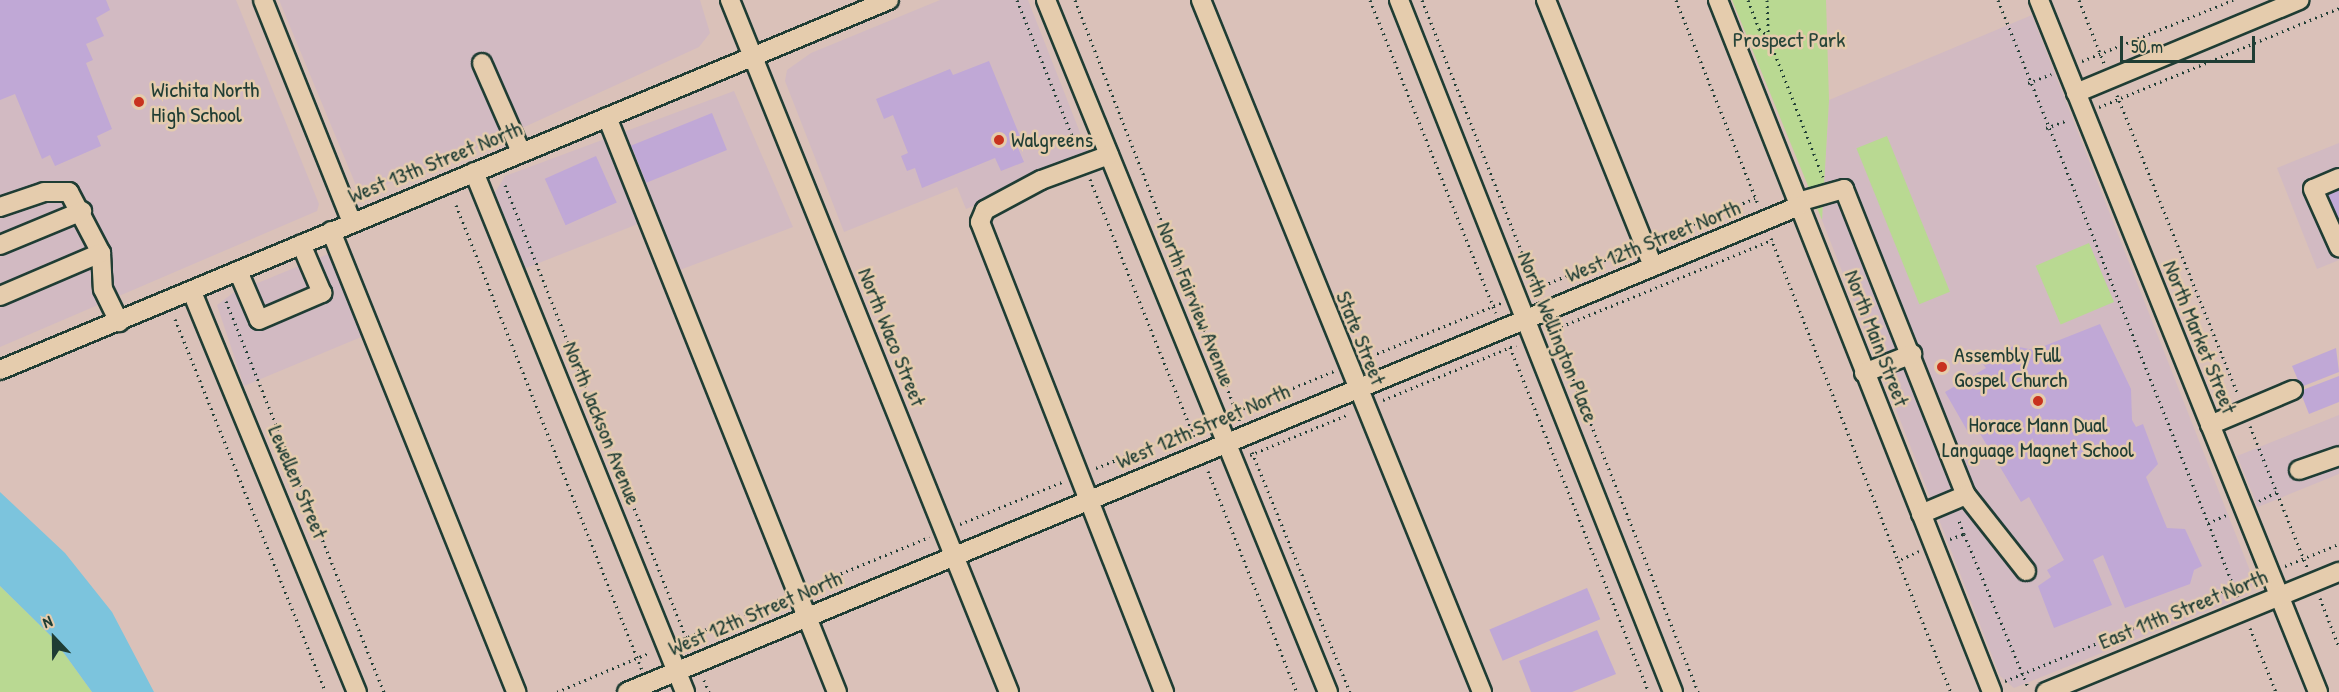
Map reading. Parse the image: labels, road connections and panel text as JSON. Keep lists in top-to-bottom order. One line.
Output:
{"streets":{"street":["West 13th Street North","West 12th Street North","North Fairview Avenue","North Waco Street","North Wellington Place","North Market Street","State Street","North Main Street","North Jackson Avenue","Lewellen Street","East 11th Street North"]},"crossings":[["West 13th Street North","North Waco Street"],["West 13th Street North","North Jackson Avenue"],["West 13th Street North","Lewellen Street"],["West 12th Street North","North Fairview Avenue"],["West 12th Street North","North Waco Street"],["West 12th Street North","North Wellington Place"],["West 12th Street North","State Street"],["West 12th Street North","North Main Street"],["West 12th Street North","North Jackson Avenue"],["North Market Street","East 11th Street North"]],"parks":["Prospect Park"],"places":["Wichita North High School","Walgreens","Assembly Full Gospel Church","Horace Mann Dual Language Magnet School"],"scale_bar":"50 m","north":"top"}
